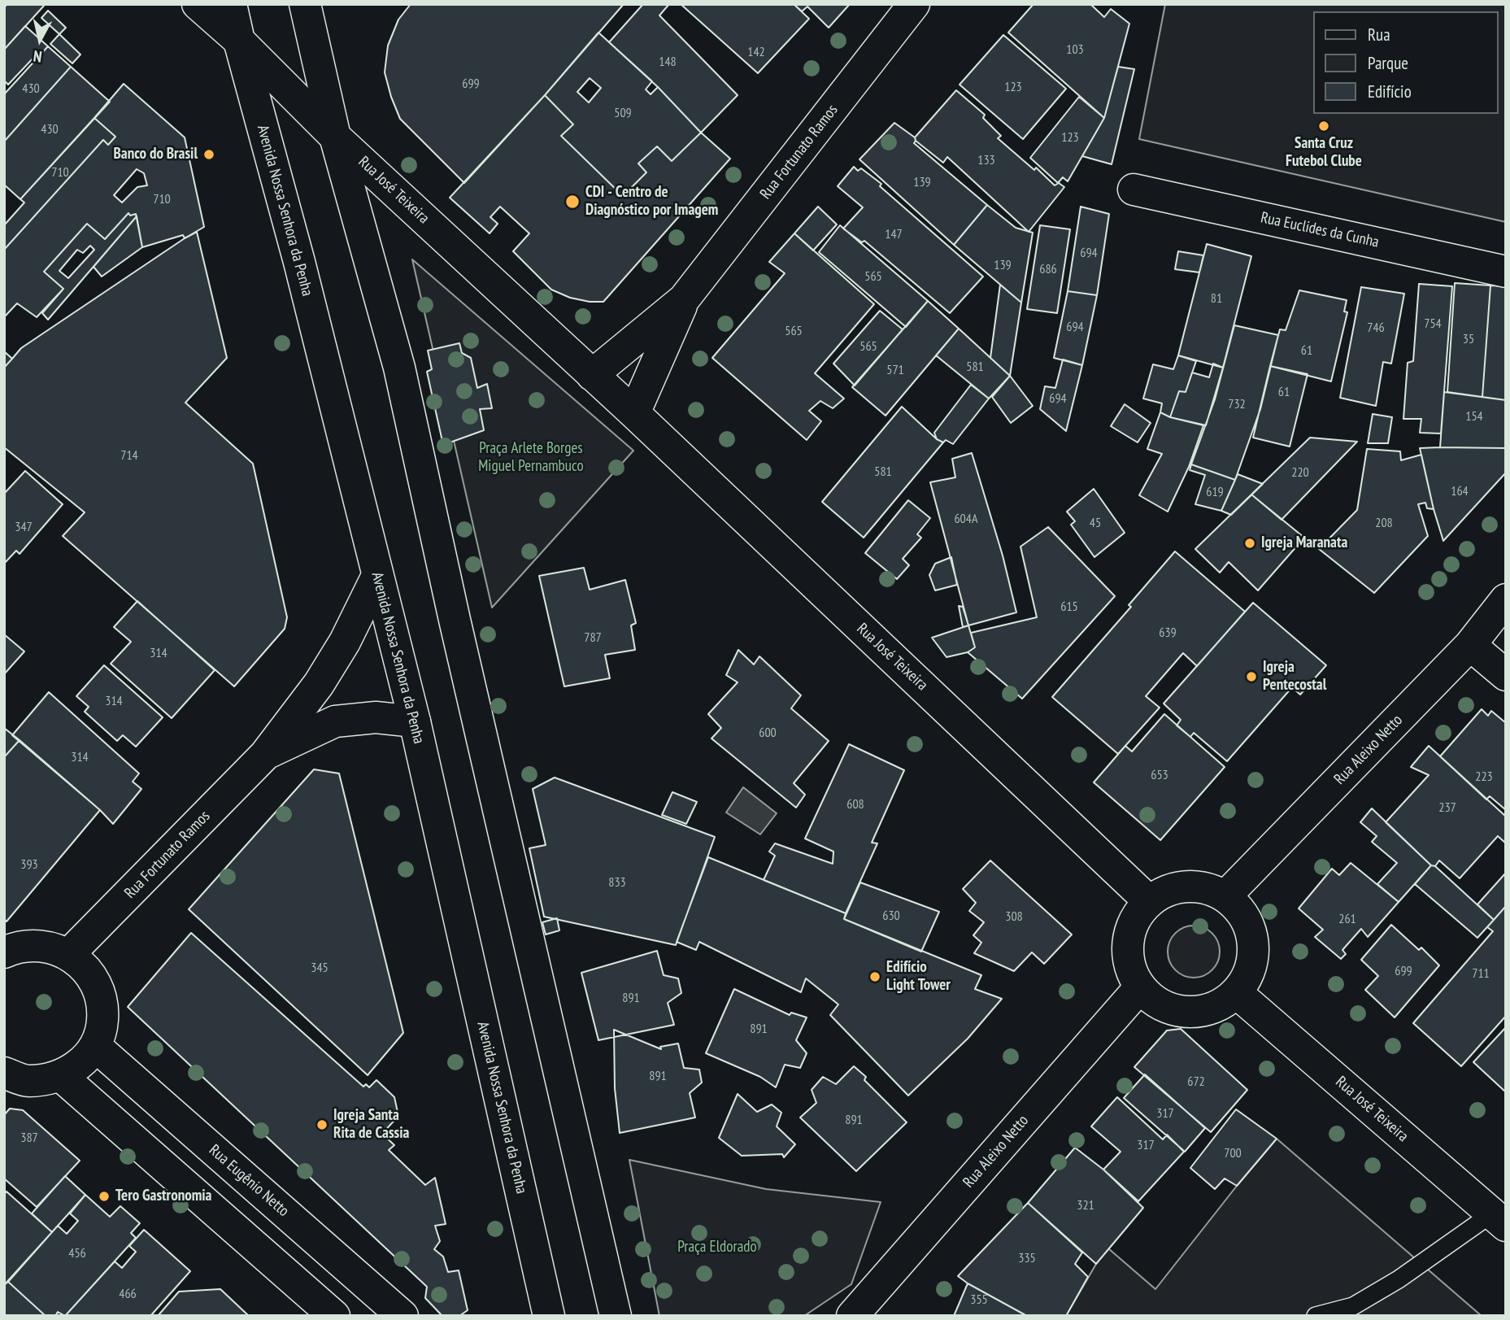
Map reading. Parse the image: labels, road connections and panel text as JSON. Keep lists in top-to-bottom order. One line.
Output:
{"streets":{"street":["Rua Fortunato Ramos","Rua José Teixeira","Avenida Nossa Senhora da Penha","Rua Euclides da Cunha","Rua Aleixo Netto","Rua Eugênio Netto"]},"crossings":[["Rua Fortunato Ramos","Rua José Teixeira"],["Rua Fortunato Ramos","Avenida Nossa Senhora da Penha"],["Rua José Teixeira","Avenida Nossa Senhora da Penha"],["Rua José Teixeira","Rua Aleixo Netto"]],"parks":["Praça Arlete Borges Miguel Pernambuco","Praça Eldorado"],"places":["Santa Cruz Futebol Clube","Banco do Brasil","CDI - Centro de Diagnóstico por Imagem","Igreja Maranata","Igreja Pentecostal","Edifício Light Tower","Igreja Santa Rita de Cassia","Tero Gastronomia"],"house_numbers":["103","142","148","699","123","430","509","430","123","133","710","139","710","147","694","139","686","565","81","754","694","746","565","35","565","61","581","571","61","694","732","154","714","581","220","164","619","604A","45","208","347","615","639","787","314","314","600","314","653","223","608","237","393","833","630","308","261","345","699","711","891","891","891","672","317","891","387","317","700","321","456","335","466","355"],"legend":["Rua","Parque","Edifício"],"north":"bottom"}
